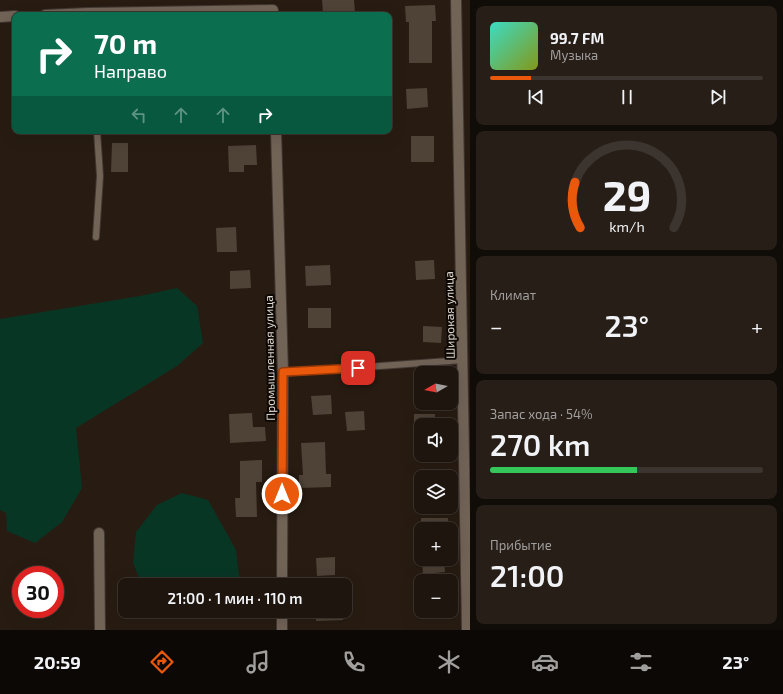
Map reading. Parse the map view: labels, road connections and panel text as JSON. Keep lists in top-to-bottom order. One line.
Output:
{"streets":{"street":["Широкая улица","Промышленная улица"]},"north":"left","page":{"turn":["70 m","Направо"],"song":["99.7 FM","Музыка"],"tile":["Климат",["Запас хода · 54%","270 km"],["Прибытие","21:00"]],"heat":["−","23°","+"],"map_buttons":["+","−"],"limit":"30","trip":"21:00 · 1 мин · 110 m","tabs":["20:59","23°"],"gauge":["29","km/h"]}}
